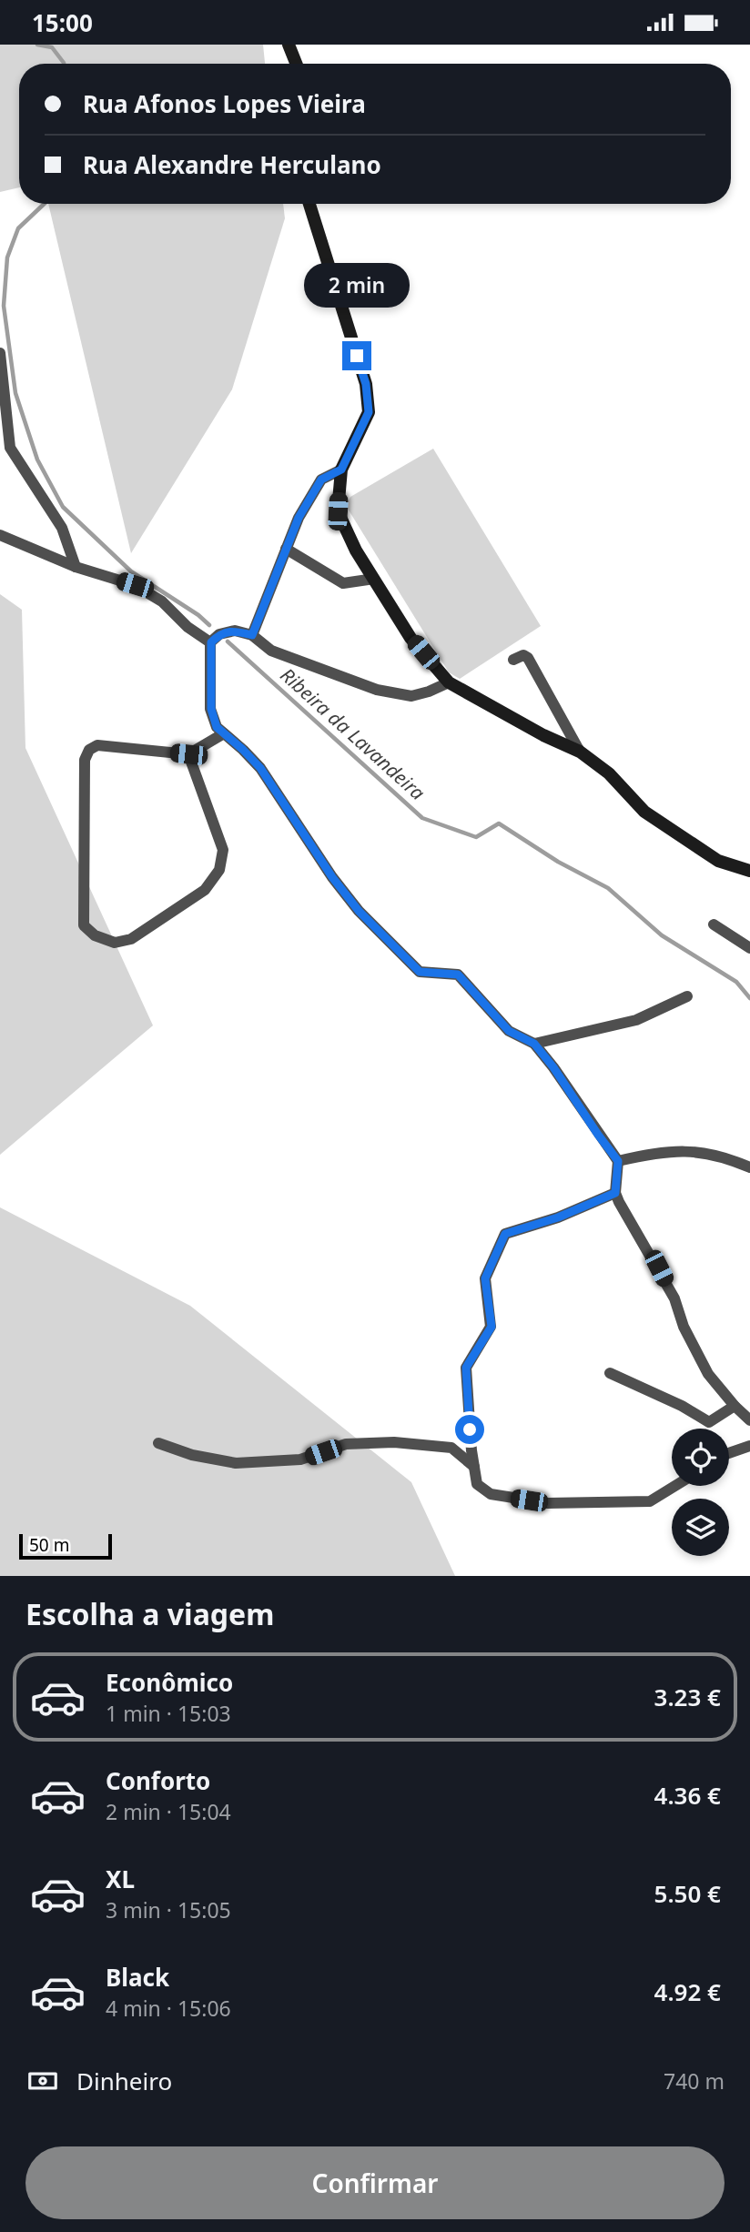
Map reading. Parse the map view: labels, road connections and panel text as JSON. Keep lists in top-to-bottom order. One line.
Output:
{"water":["Ribeira da Lavandeira"],"scale_bar":"50 m","page":{"status":"15:00","banner":["Rua Afonos Lopes Vieira","Rua Alexandre Herculano"],"bubble":"2 min","scale":"50 m","heading":"Escolha a viagem","list":[{"name":"Econômico","note":"1 min · 15:03","value":"3.23 €"},{"name":"Conforto","note":"2 min · 15:04","value":"4.36 €"},{"name":"XL","note":"3 min · 15:05","value":"5.50 €"},{"name":"Black","note":"4 min · 15:06","value":"4.92 €"}],"pay":["Dinheiro","740 m"],"buttons":"Confirmar"}}
